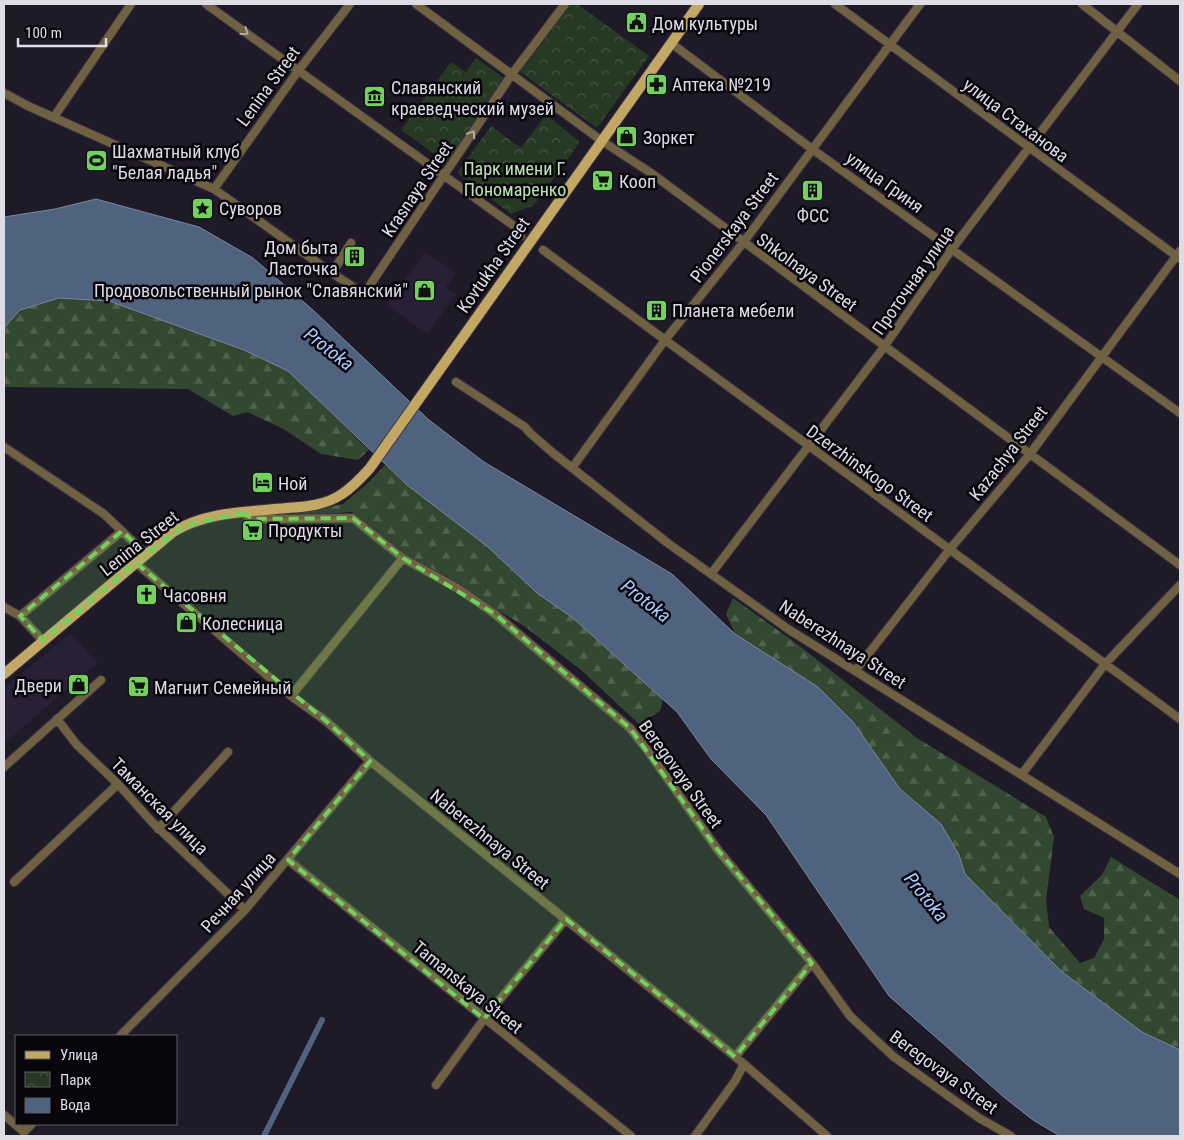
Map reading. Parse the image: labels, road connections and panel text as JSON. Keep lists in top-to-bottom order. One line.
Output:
{"streets":{"main road":["Lenina Street","Kovtukha Street"],"street":["улица Стаханова","улица Гриня","Krasnaya Street","Pionerskaya Street","Shkolnaya Street","Проточная улица","Kazachya Street","Dzerzhinskogo Street","Naberezhnaya Street","Beregovaya Street","Таманская улица","Речная улица","Tamanskaya Street"]},"crossings":[["Lenina Street","Kovtukha Street"],["Lenina Street","Naberezhnaya Street"],["Lenina Street","Beregovaya Street"],["улица Стаханова","Pionerskaya Street"],["улица Стаханова","Проточная улица"],["улица Стаханова","Kazachya Street"],["улица Гриня","Pionerskaya Street"],["улица Гриня","Kovtukha Street"],["улица Гриня","Проточная улица"],["улица Гриня","Kazachya Street"],["Krasnaya Street","Shkolnaya Street"],["Pionerskaya Street","Shkolnaya Street"],["Pionerskaya Street","Dzerzhinskogo Street"],["Pionerskaya Street","Naberezhnaya Street"],["Kovtukha Street","Shkolnaya Street"],["Shkolnaya Street","Проточная улица"],["Shkolnaya Street","Kazachya Street"],["Проточная улица","Dzerzhinskogo Street"],["Проточная улица","Naberezhnaya Street"],["Kazachya Street","Dzerzhinskogo Street"],["Kazachya Street","Naberezhnaya Street"],["Naberezhnaya Street","Речная улица"],["Таманская улица","Речная улица"],["Речная улица","Tamanskaya Street"]],"water":["Protoka"],"parks":["Парк имени Г. Пономаренко"],"places":{"public building":["Дом культуры"],"pharmacy":["Аптека №219"],"museum":["Славянский краеведческий музей"],"shop":["Зоркет","Продовольственный рынок \"Славянский\"","Колесница","Двери"],"sports":["Шахматный клуб \"Белая ладья\""],"supermarket":["Кооп","Продукты","Магнит Семейный"],"building":["ФСС","Дом быта Ласточка","Планета мебели"],"place":["Суворов"],"hotel":["Ной"],"church":["Часовня"]},"legend":["Улица","Парк","Вода"],"scale_bar":"100 m"}
